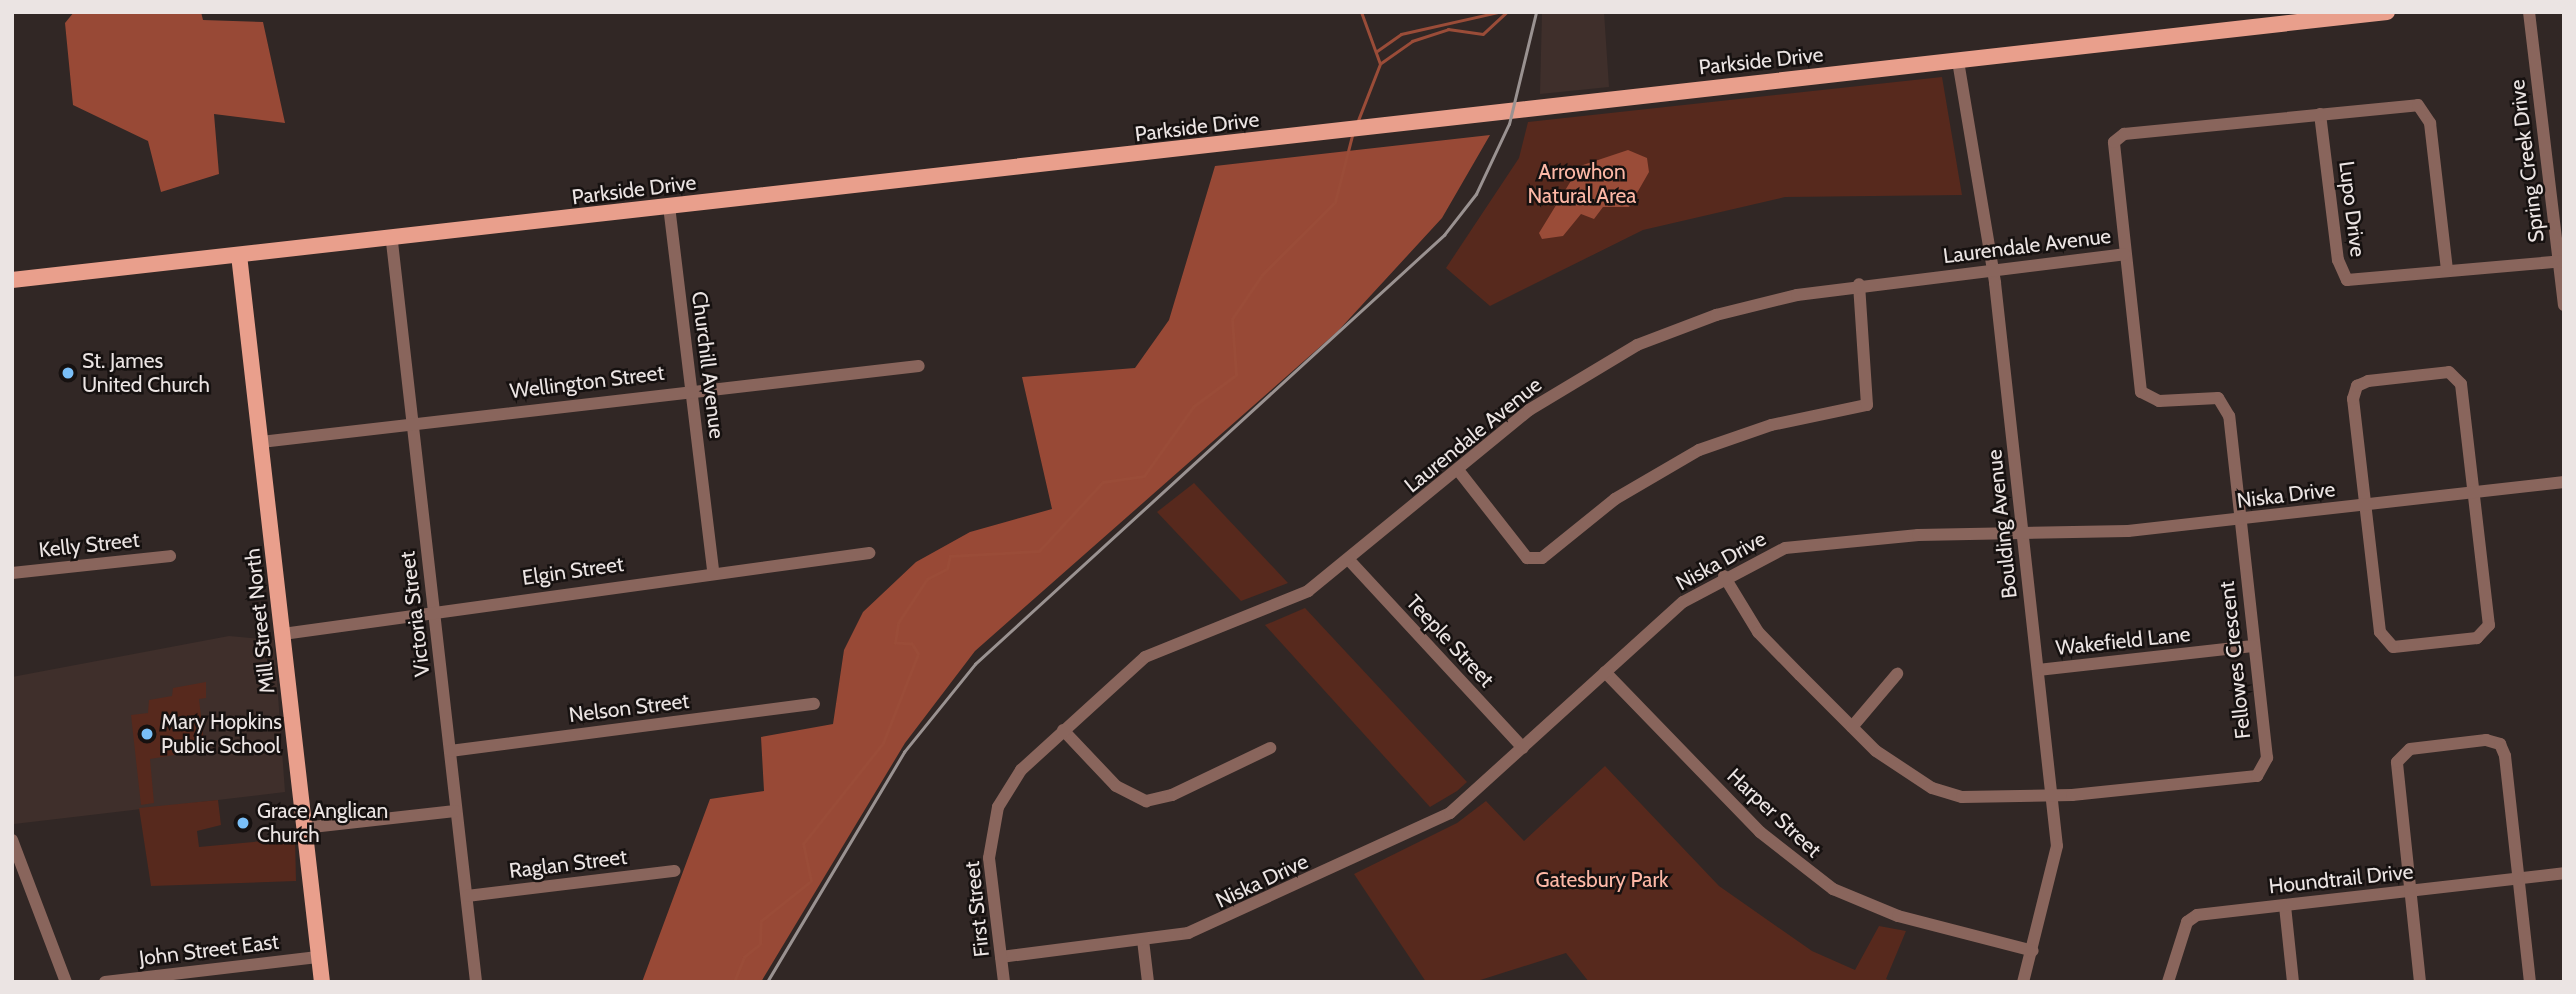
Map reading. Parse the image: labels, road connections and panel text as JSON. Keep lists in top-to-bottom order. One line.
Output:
{"streets":{"main road":["Parkside Drive","Mill Street North"],"street":["Spring Creek Drive","Lupo Drive","Laurendale Avenue","Churchill Avenue","Wellington Street","Niska Drive","Boulding Avenue","Kelly Street","Elgin Street","Victoria Street","Teeple Street","Wakefield Lane","Fellowes Crescent","Nelson Street","Harper Street","Raglan Street","Houndtrail Drive","First Street","John Street East"]},"crossings":[["Parkside Drive","Churchill Avenue"],["Parkside Drive","Boulding Avenue"],["Parkside Drive","Victoria Street"],["Parkside Drive","Mill Street North"],["Spring Creek Drive","Lupo Drive"],["Lupo Drive","Fellowes Crescent"],["Laurendale Avenue","Boulding Avenue"],["Laurendale Avenue","Teeple Street"],["Laurendale Avenue","Fellowes Crescent"],["Laurendale Avenue","First Street"],["Churchill Avenue","Wellington Street"],["Churchill Avenue","Elgin Street"],["Wellington Street","Victoria Street"],["Wellington Street","Mill Street North"],["Niska Drive","Boulding Avenue"],["Niska Drive","Teeple Street"],["Niska Drive","Fellowes Crescent"],["Niska Drive","Harper Street"],["Niska Drive","First Street"],["Boulding Avenue","Wakefield Lane"],["Boulding Avenue","Fellowes Crescent"],["Boulding Avenue","Harper Street"],["Elgin Street","Victoria Street"],["Elgin Street","Mill Street North"],["Victoria Street","Nelson Street"],["Victoria Street","Raglan Street"],["Mill Street North","John Street East"],["Wakefield Lane","Fellowes Crescent"]],"parks":["Arrowhon Natural Area","Gatesbury Park"],"places":["St. James United Church","Mary Hopkins Public School","Grace Anglican Church"]}
